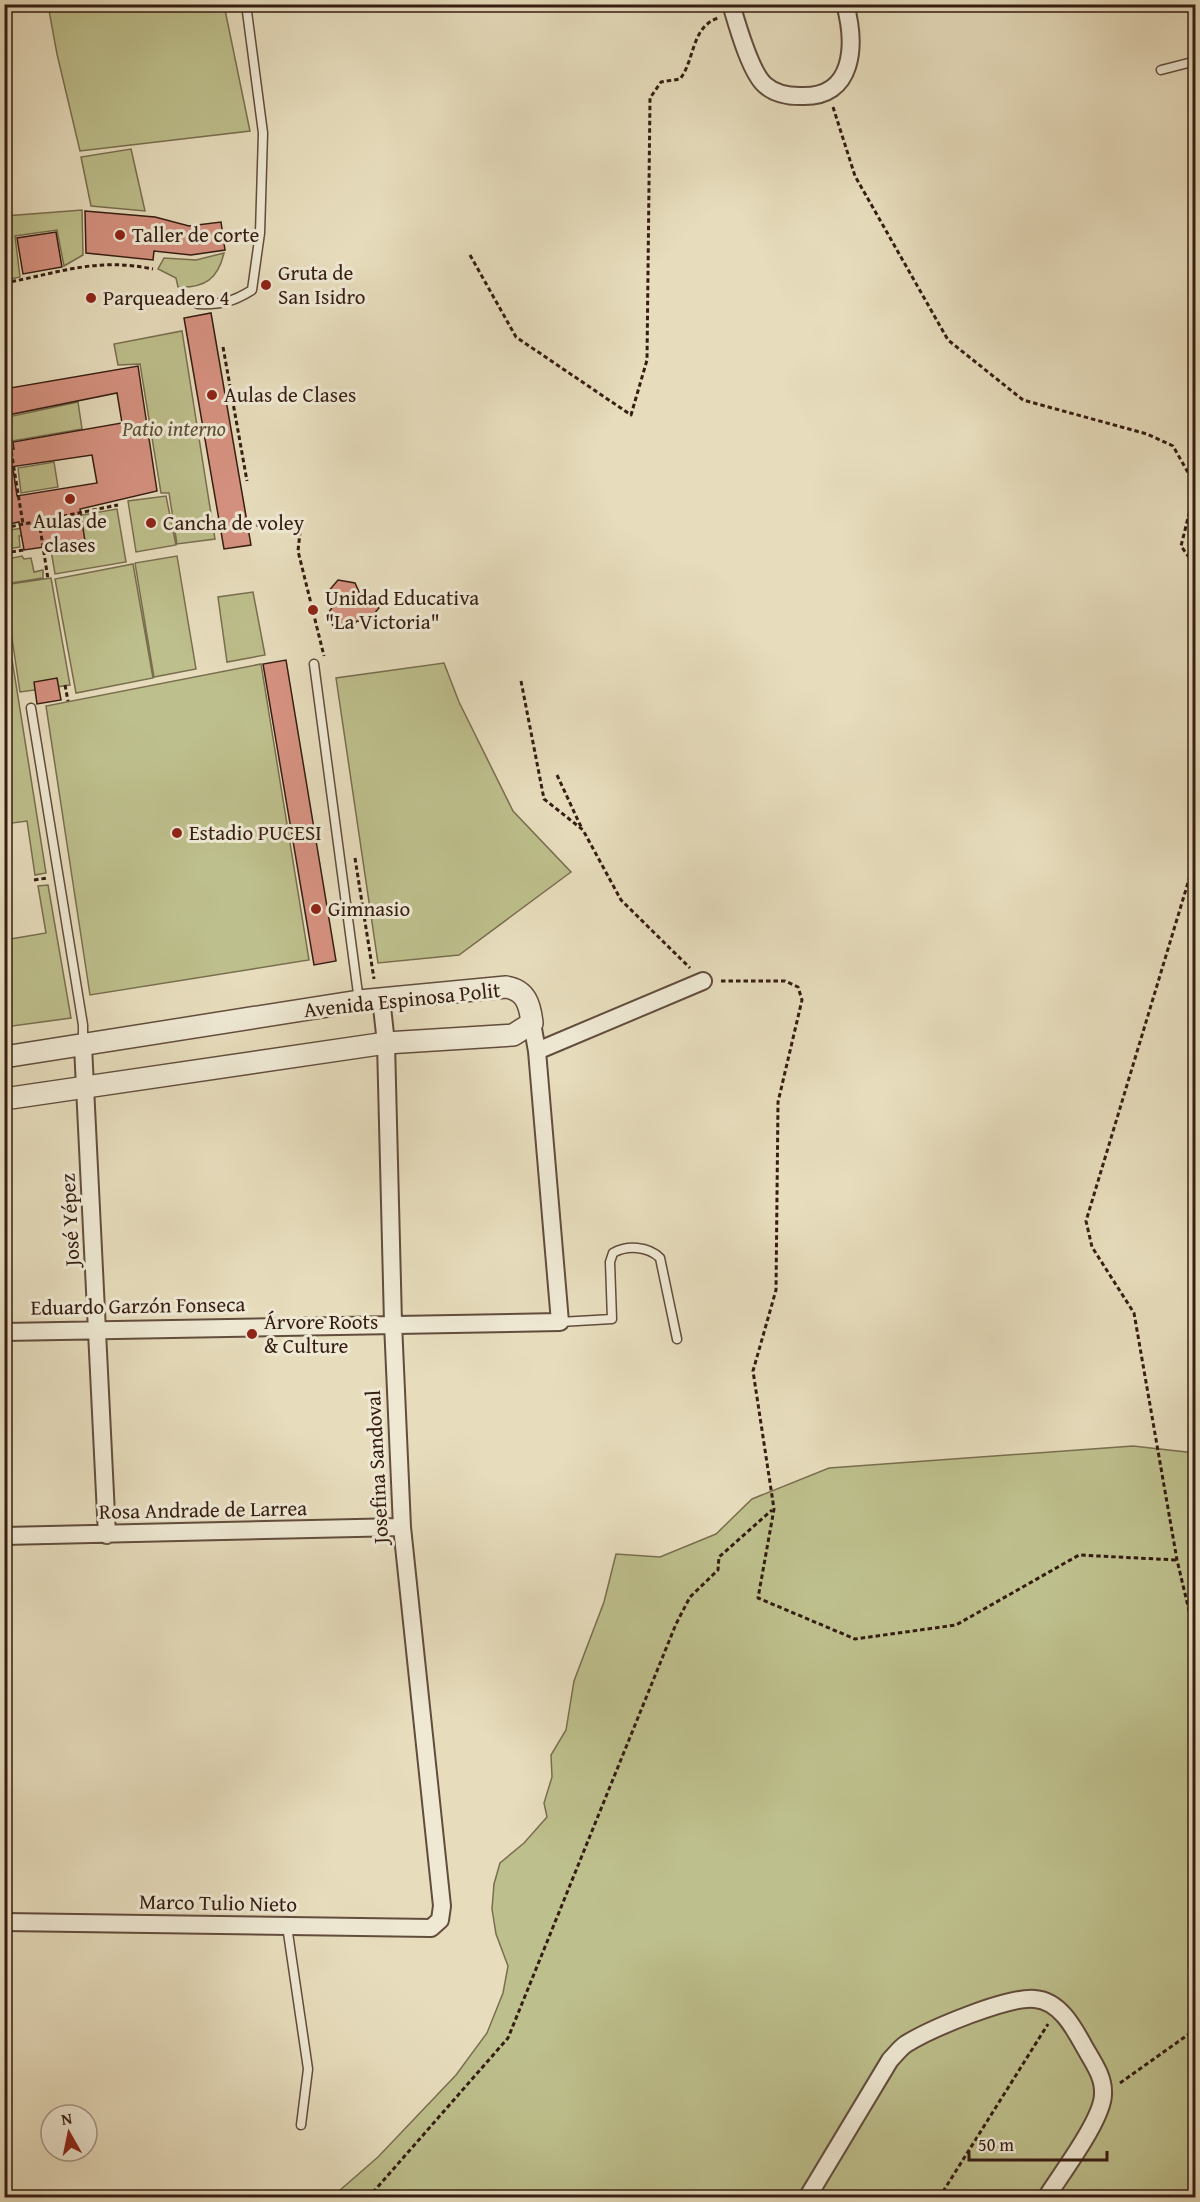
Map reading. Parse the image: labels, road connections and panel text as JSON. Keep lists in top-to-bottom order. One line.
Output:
{"streets":{"street":["Avenida Espinosa Polit","José Yépez","Eduardo Garzón Fonseca","Josefina Sandoval","Rosa Andrade de Larrea","Marco Tulio Nieto"]},"crossings":[["Avenida Espinosa Polit","José Yépez"],["Avenida Espinosa Polit","Josefina Sandoval"],["José Yépez","Eduardo Garzón Fonseca"],["José Yépez","Rosa Andrade de Larrea"],["Eduardo Garzón Fonseca","Josefina Sandoval"],["Josefina Sandoval","Rosa Andrade de Larrea"],["Josefina Sandoval","Marco Tulio Nieto"]],"parks":["Patio interno"],"places":["Taller de corte","Gruta de San Isidro","Parqueadero 4","Aulas de Clases","Aulas de clases","Cancha de voley","Unidad Educativa \"La Victoria\"","Estadio PUCESI","Gimnasio","Árvore Roots & Culture"],"scale_bar":"50 m","north":"top"}
